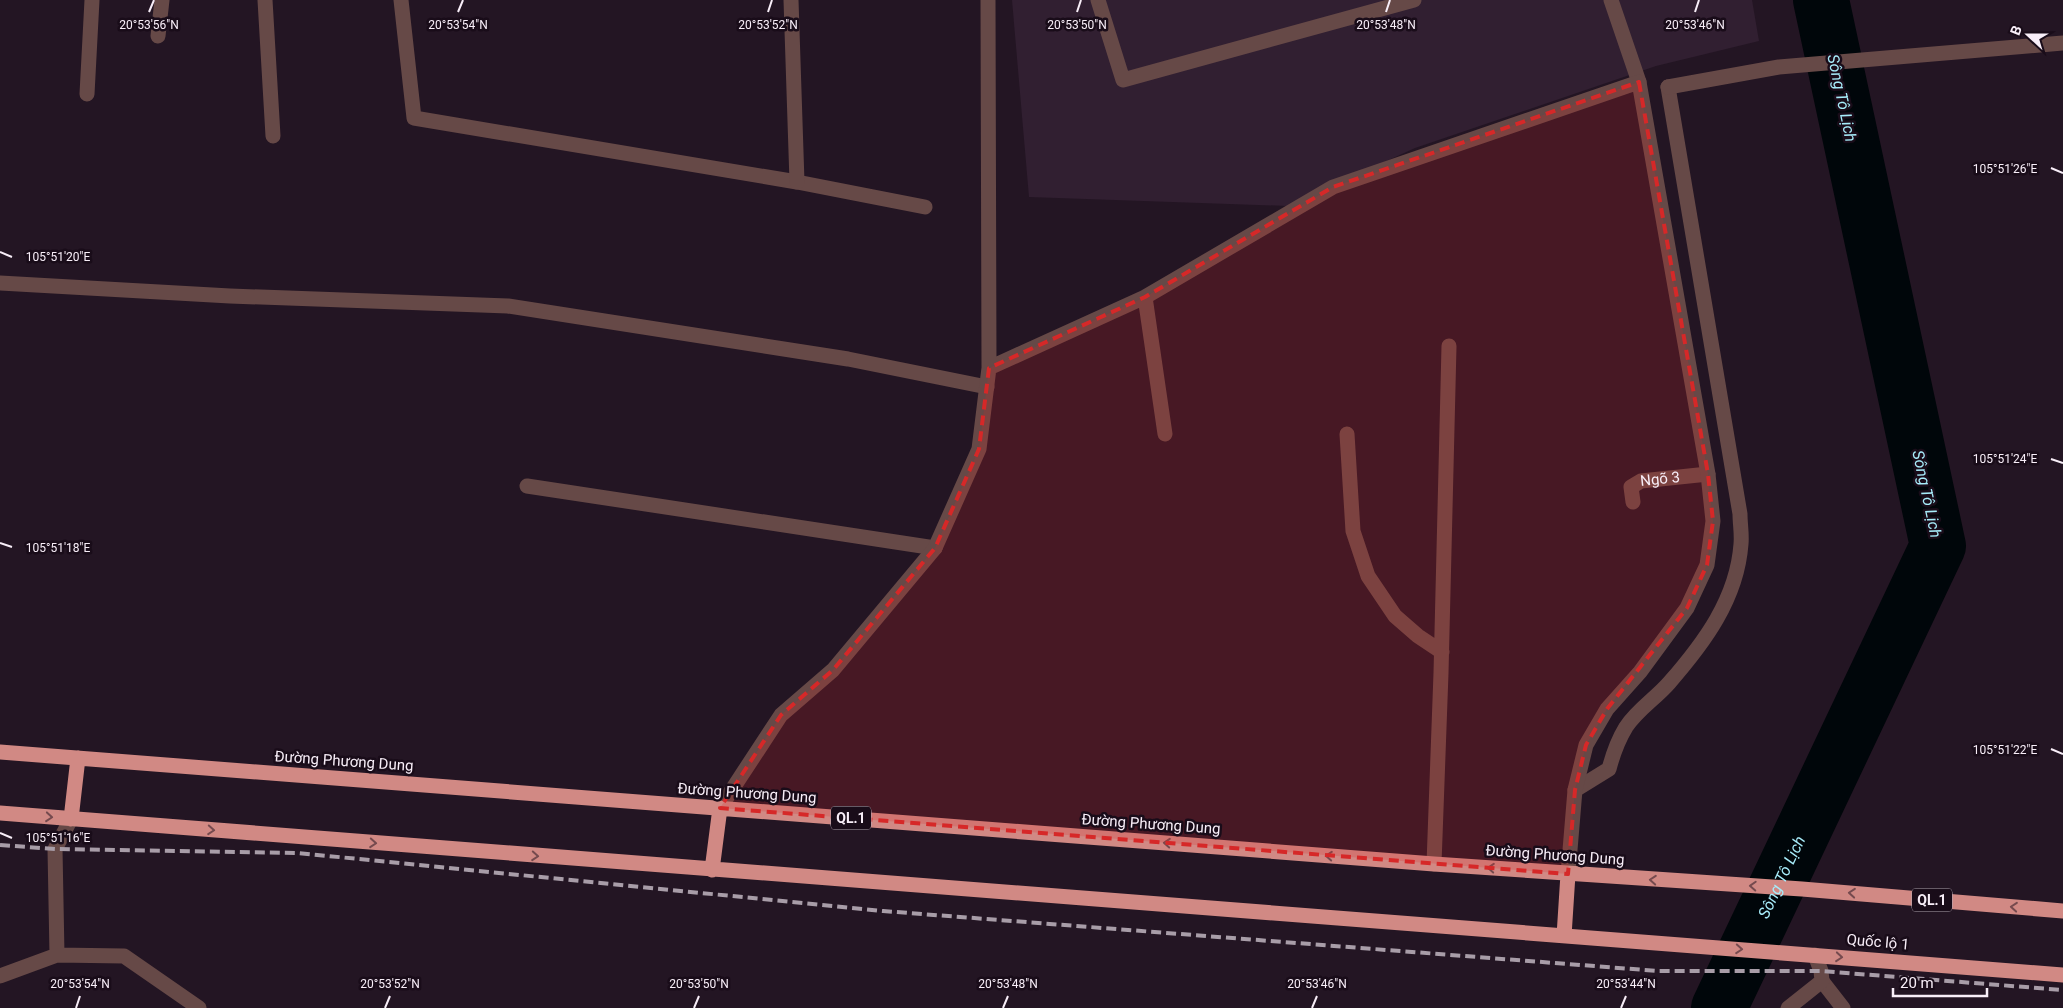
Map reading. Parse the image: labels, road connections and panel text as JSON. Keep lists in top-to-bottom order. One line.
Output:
{"streets":{"highway":["Đường Phương Dung","QL.1","Quốc lộ 1"],"street":["Ngõ 3"]},"one_way":["Quốc lộ 1"],"water":["Sông Tô Lịch"],"scale_bar":"20 m","north":"left","coordinates":["20°53'54\"N","20°53'52\"N","20°53'50\"N","20°53'48\"N","20°53'46\"N","20°53'56\"N","105°51'26\"E","105°51'20\"E","105°51'24\"E","105°51'18\"E","105°51'22\"E","105°51'16\"E","20°53'44\"N"]}
